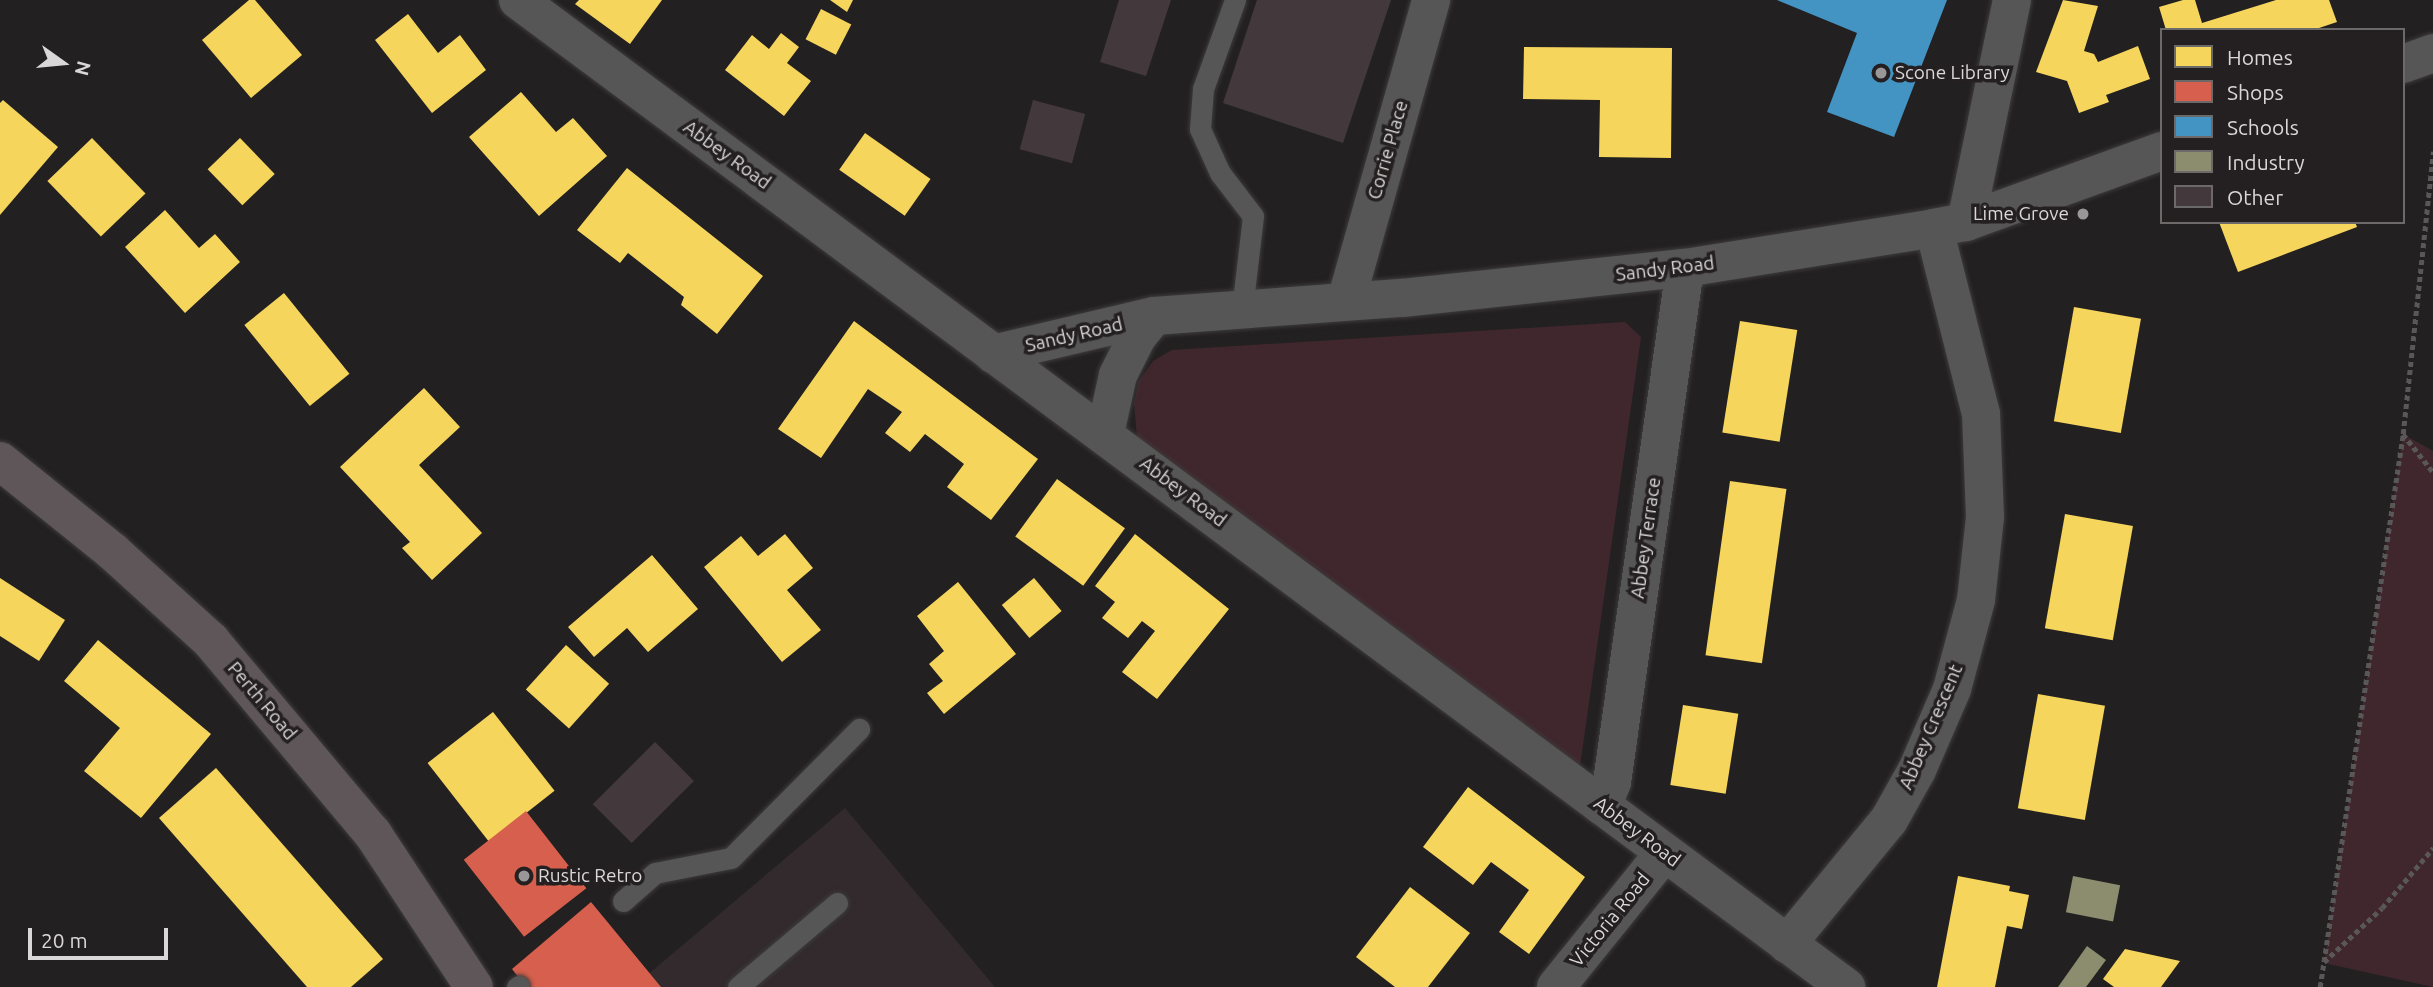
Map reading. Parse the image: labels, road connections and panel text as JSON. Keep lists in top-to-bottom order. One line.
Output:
{"streets":{"main road":["Perth Road"],"street":["Corrie Place","Abbey Road","Sandy Road","Abbey Terrace","Abbey Crescent","Victoria Road"]},"crossings":[["Corrie Place","Sandy Road"],["Abbey Road","Sandy Road"],["Abbey Road","Abbey Terrace"],["Abbey Road","Abbey Crescent"],["Abbey Road","Victoria Road"],["Sandy Road","Abbey Terrace"],["Sandy Road","Abbey Crescent"]],"places":["Scone Library","Lime Grove","Rustic Retro"],"legend":["Homes","Shops","Schools","Industry","Other"],"scale_bar":"20 m","north":"right"}
